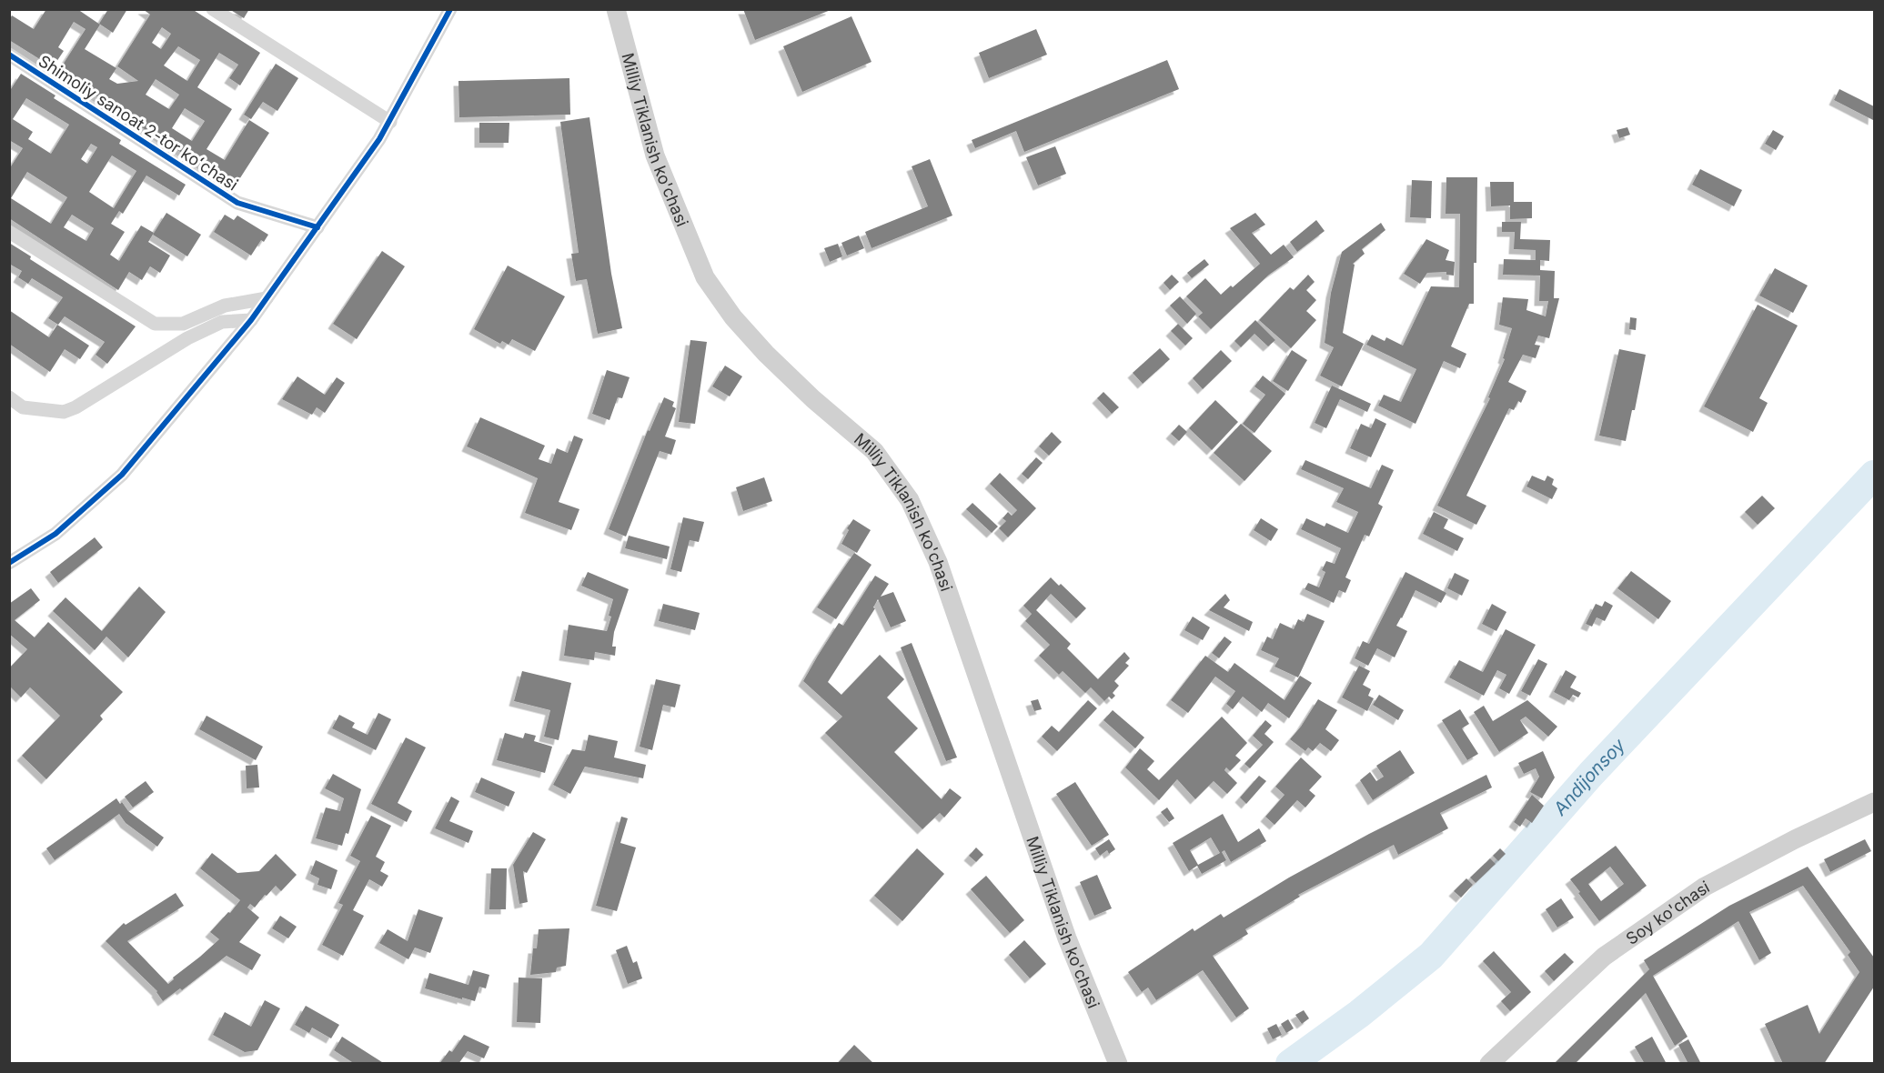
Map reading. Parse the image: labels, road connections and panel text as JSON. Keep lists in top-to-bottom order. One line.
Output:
{"streets":{"main road":["Milliy Tiklanish ko'chasi","Soy ko'chasi"],"street":["Shimoliy sanoat 2-tor koʻchasi"]},"water":["Andijonsoy"]}
